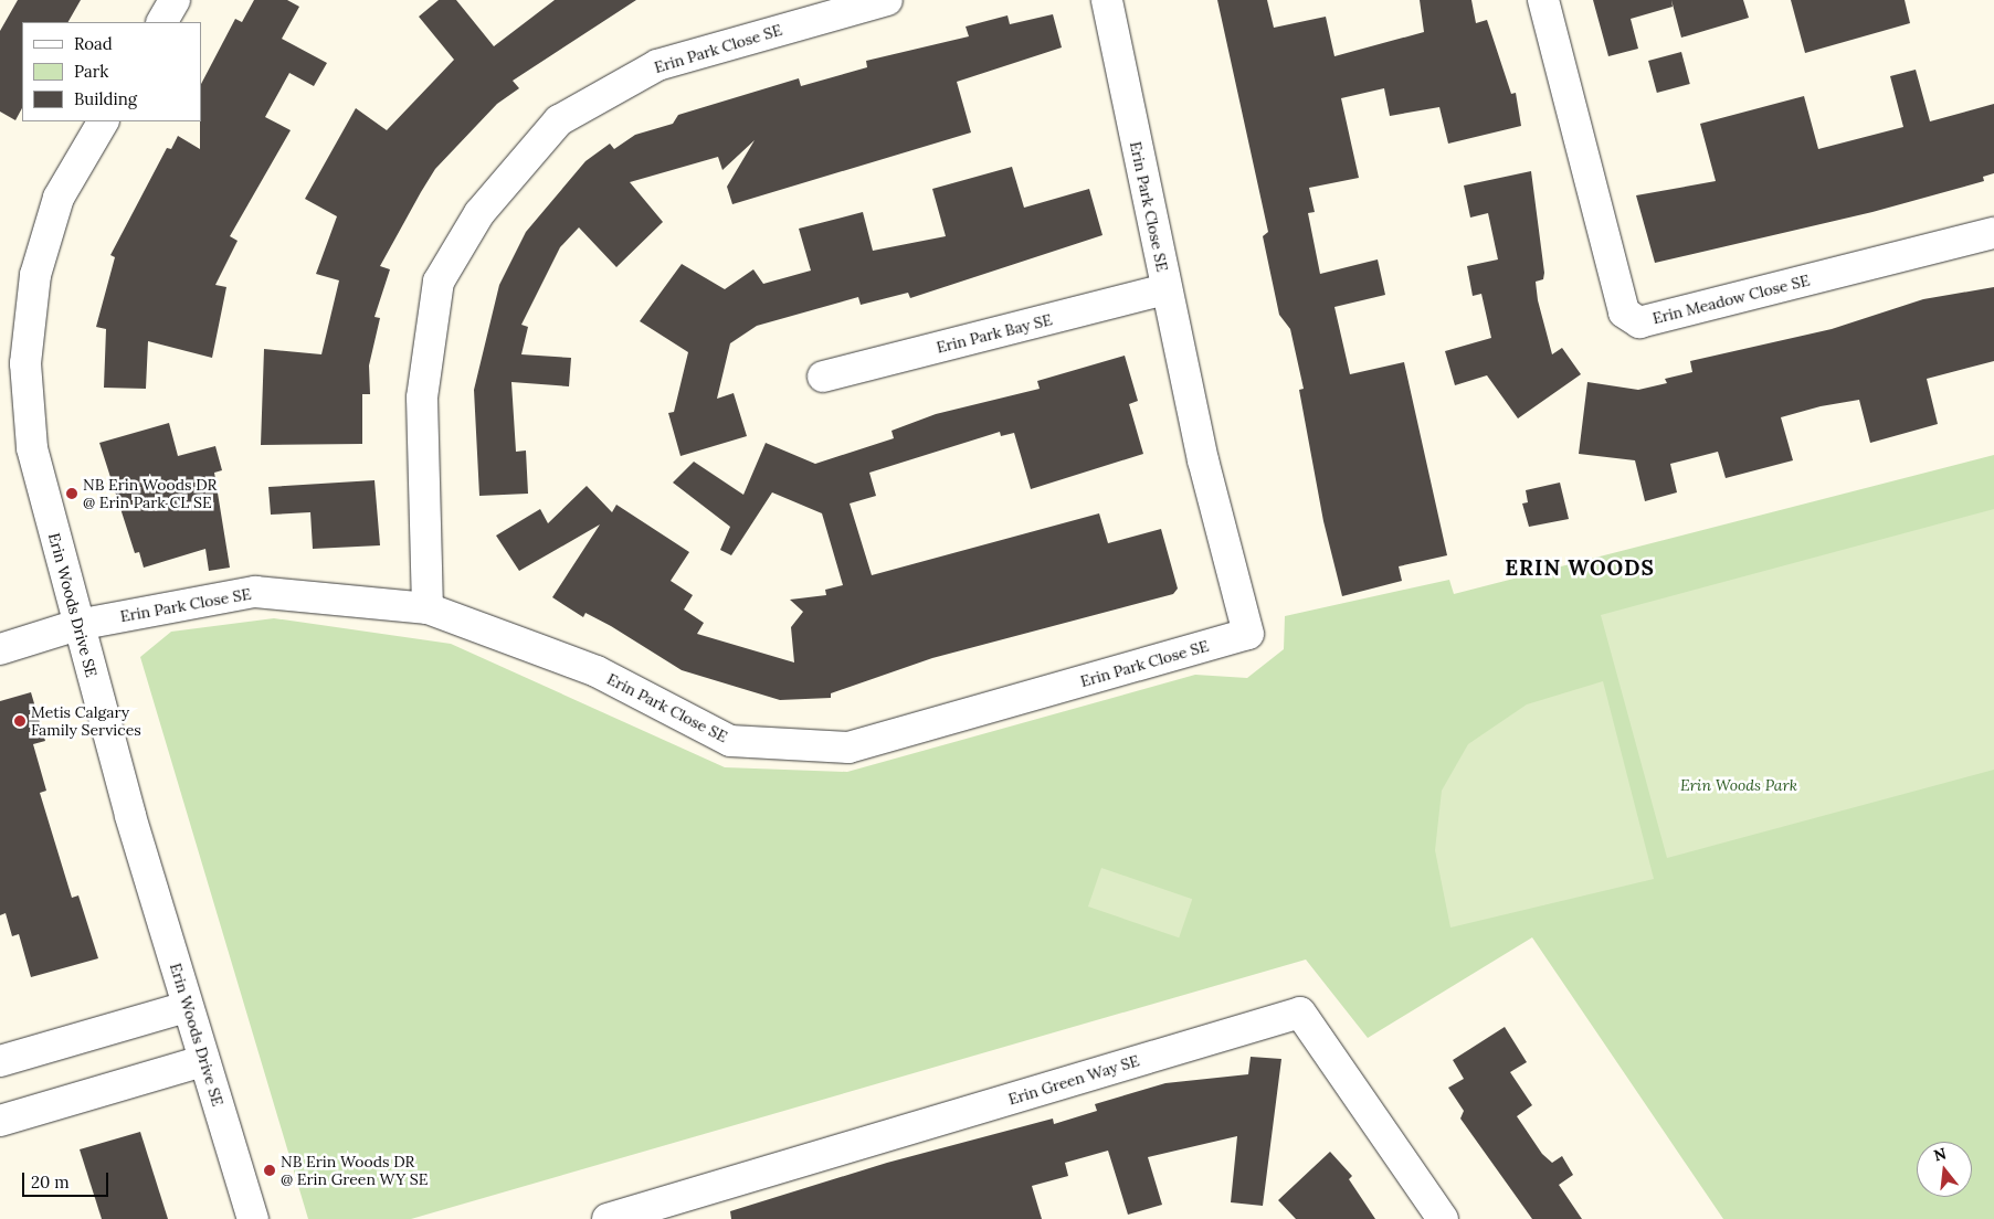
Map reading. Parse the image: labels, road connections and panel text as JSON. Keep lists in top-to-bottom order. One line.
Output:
{"streets":{"street":["Erin Park Close SE","Erin Meadow Close SE","Erin Park Bay SE","Erin Woods Drive SE","Erin Green Way SE"]},"crossings":[["Erin Park Close SE","Erin Park Bay SE"],["Erin Park Close SE","Erin Woods Drive SE"]],"districts":["ERIN WOODS"],"parks":["Erin Woods Park"],"places":["NB Erin Woods DR @ Erin Park CL SE","Metis Calgary Family Services","NB Erin Woods DR @ Erin Green WY SE"],"legend":["Road","Park","Building"],"scale_bar":"20 m","north":"top"}
